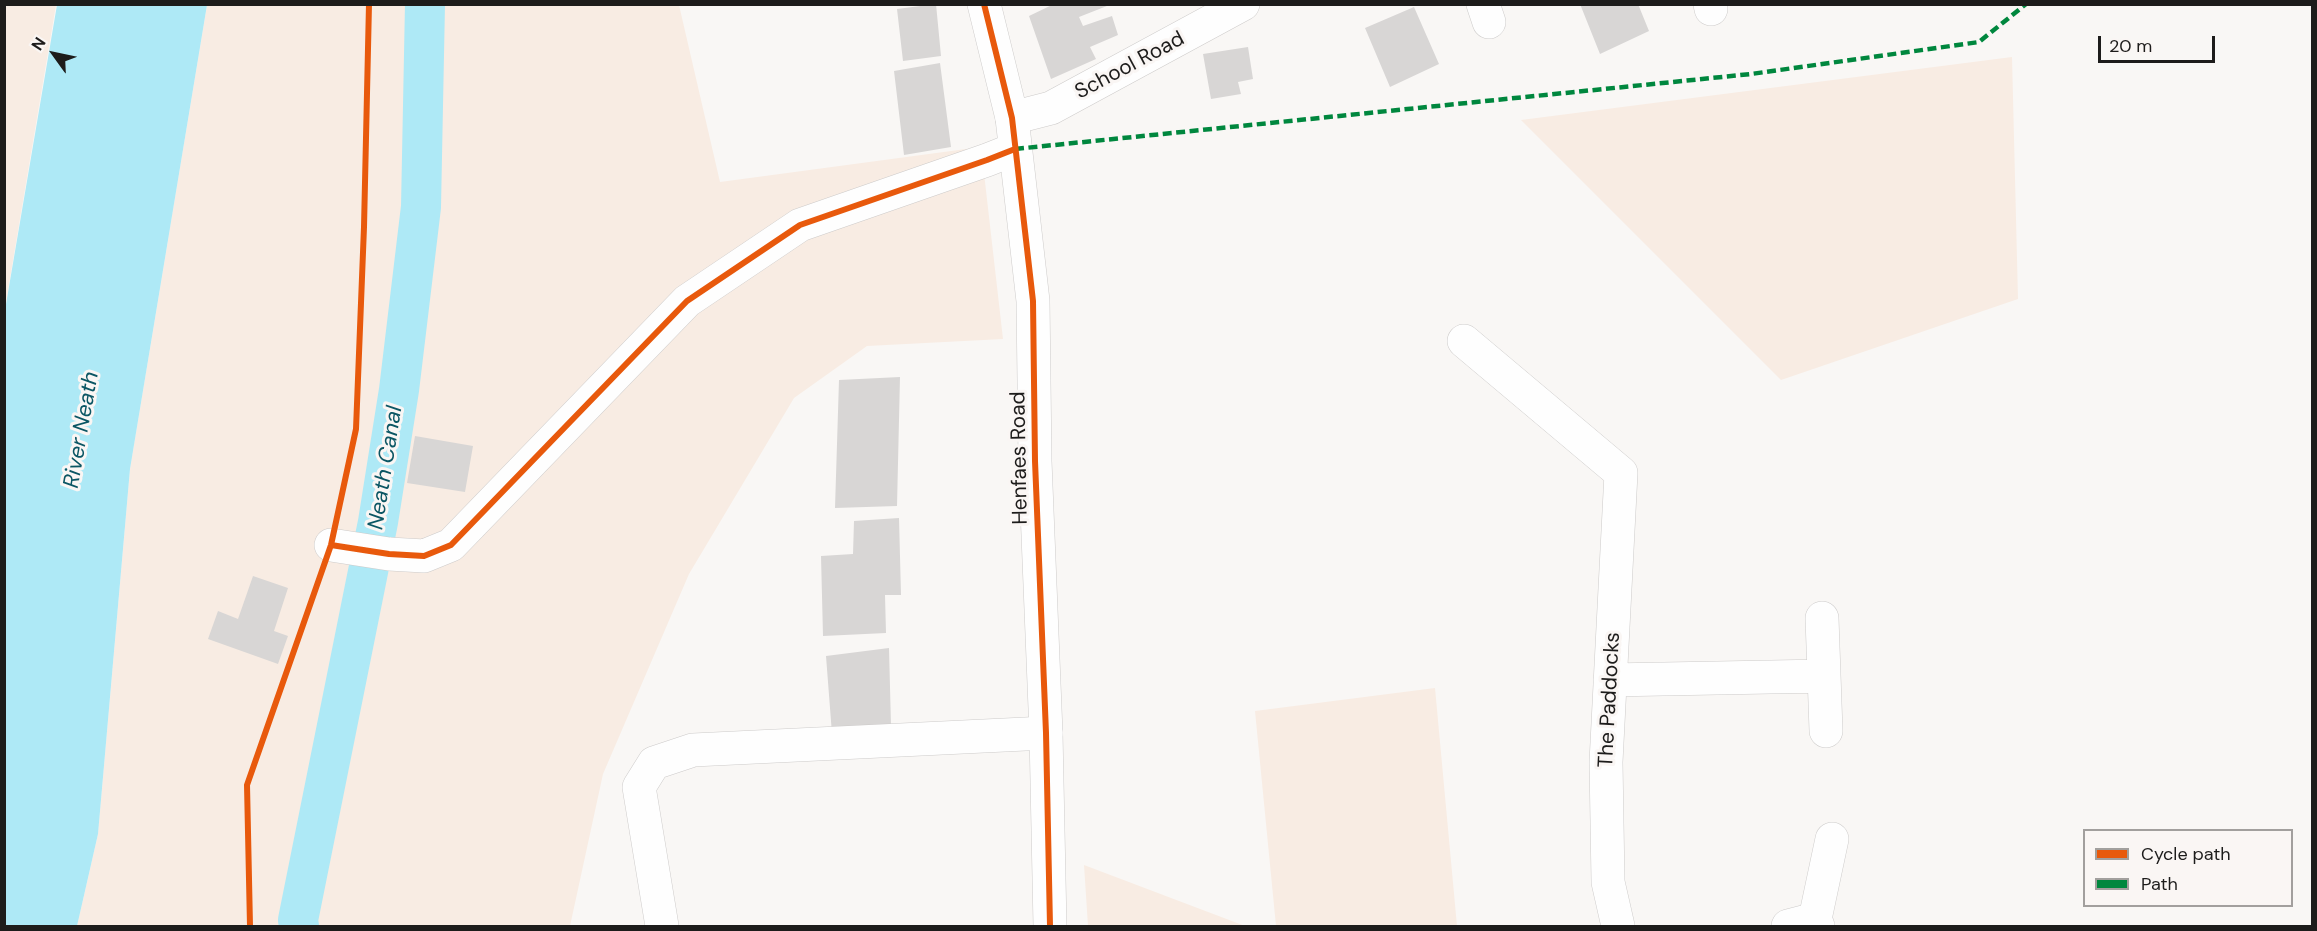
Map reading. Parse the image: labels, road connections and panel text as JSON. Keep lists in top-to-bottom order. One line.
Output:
{"streets":{"street":["School Road","Henfaes Road","The Paddocks"]},"crossings":[["School Road","Henfaes Road"]],"water":["River Neath","Neath Canal"],"legend":["Cycle path","Path"],"scale_bar":"20 m","north":"top left"}
